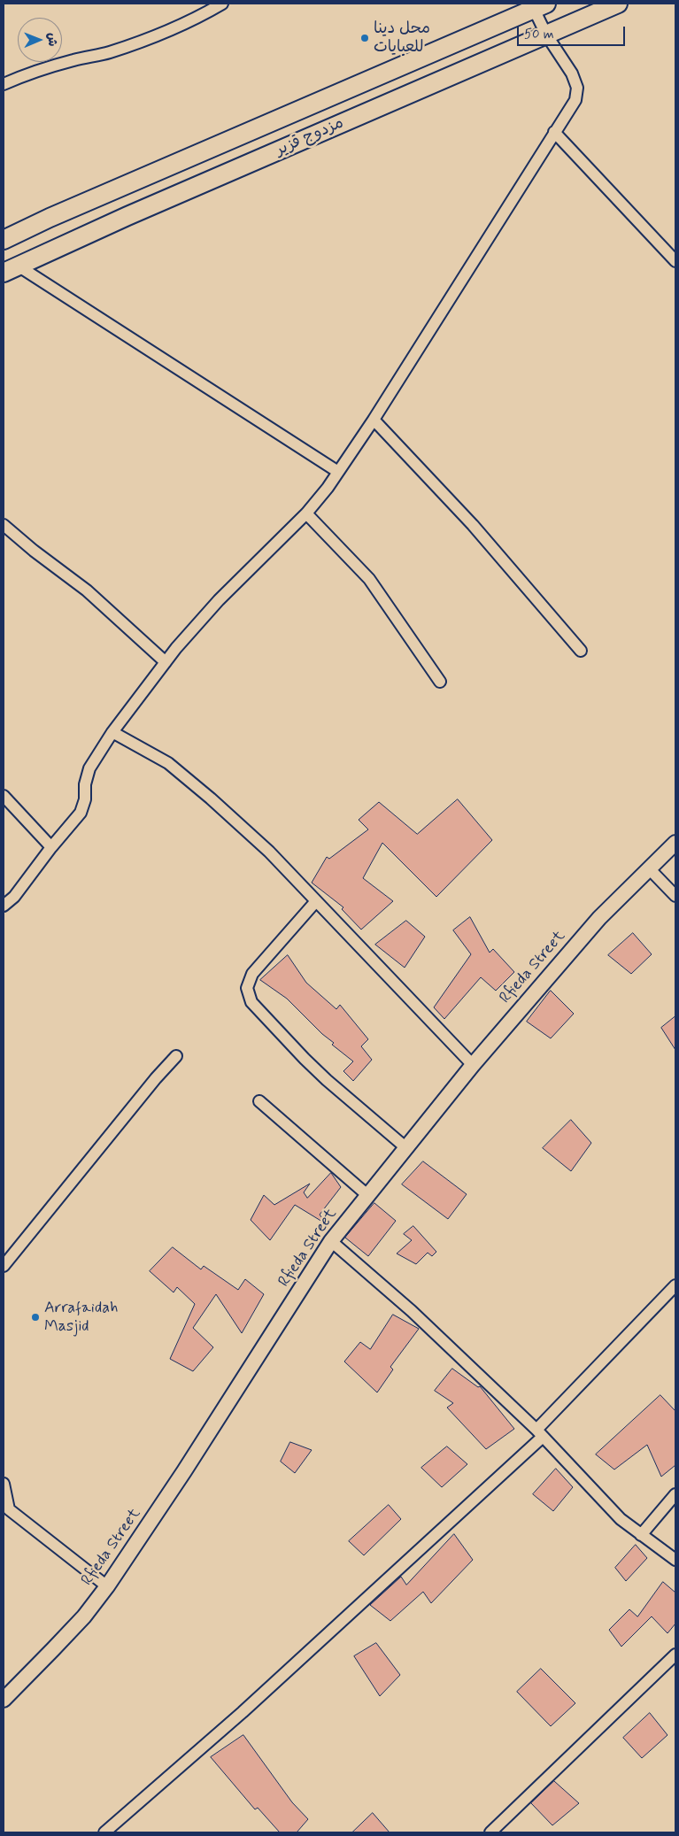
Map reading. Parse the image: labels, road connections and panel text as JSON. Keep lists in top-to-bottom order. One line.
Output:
{"streets":{"main road":["مزدوج قزير"],"street":["Rfieda Street"]},"places":["محل دينا للعبايات","Arrafaidah Masjid"],"scale_bar":"50 m","north":"right"}
